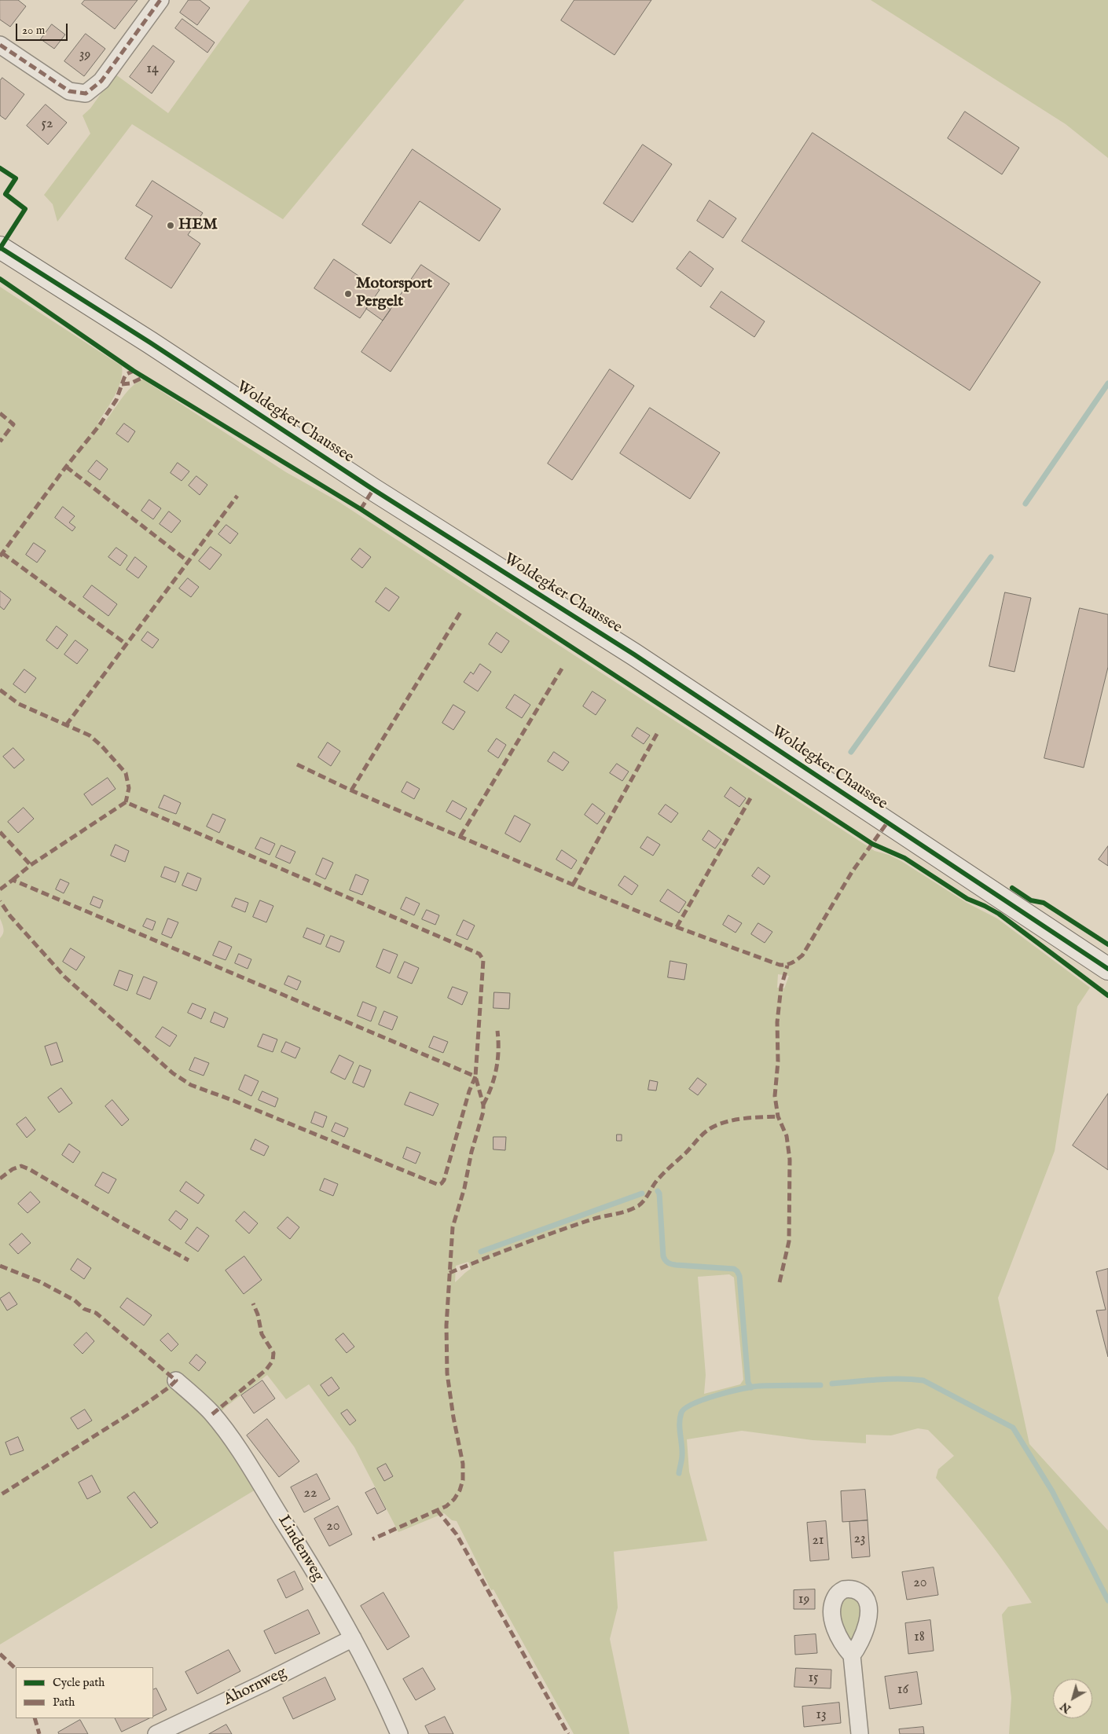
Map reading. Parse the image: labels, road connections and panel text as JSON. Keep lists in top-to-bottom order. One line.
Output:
{"streets":{"main road":["Woldegker Chaussee"],"street":["Lindenweg","Ahornweg"]},"crossings":[["Lindenweg","Ahornweg"]],"places":["HEM","Motorsport Pergelt"],"house_numbers":["39","14","52","22","20","23","21","20","19","18","15","16","13"],"legend":["Cycle path","Path"],"scale_bar":"20 m","north":"bottom left"}
